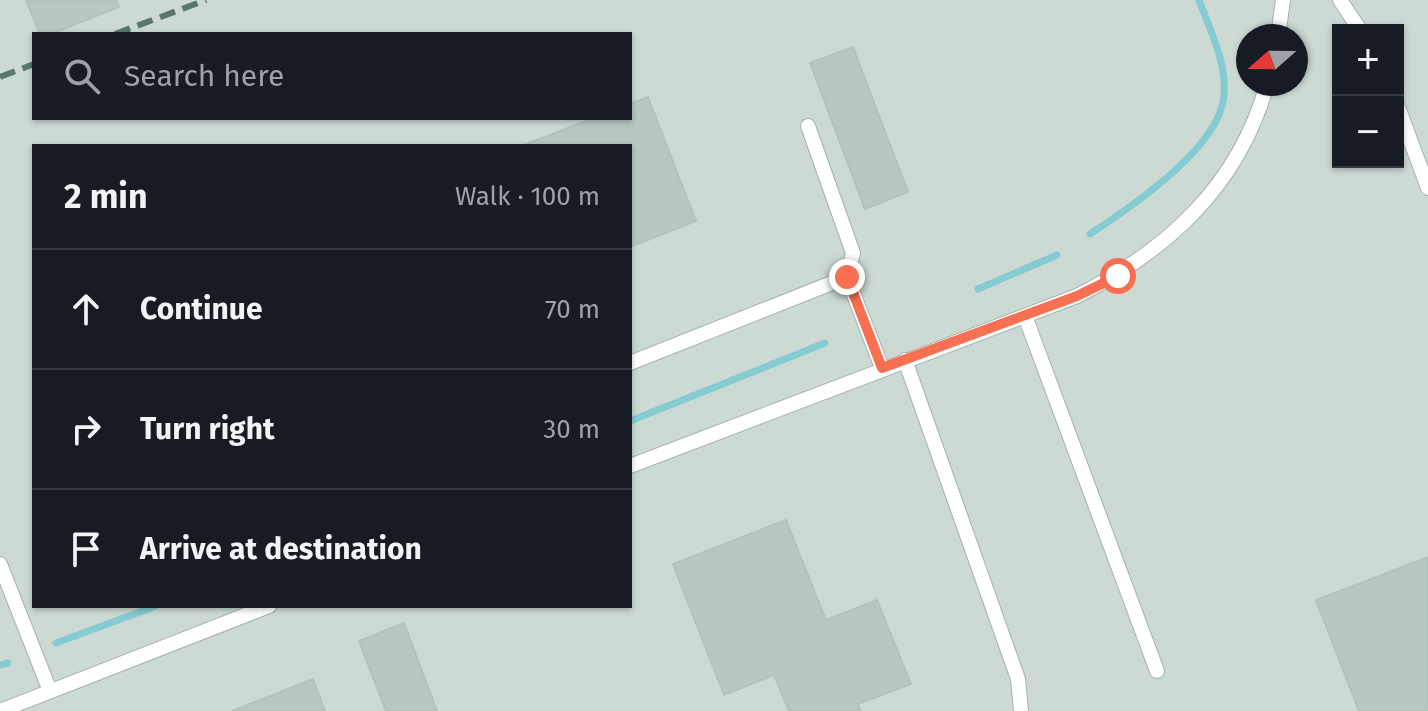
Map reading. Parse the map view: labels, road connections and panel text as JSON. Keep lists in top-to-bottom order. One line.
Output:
{"north":"left","page":{"map_buttons":["+","−"],"search":"Search here","heading":["2 min","Walk · 100 m"],"list":[["Continue","70 m"],["Turn right","30 m"],"Arrive at destination"]}}
